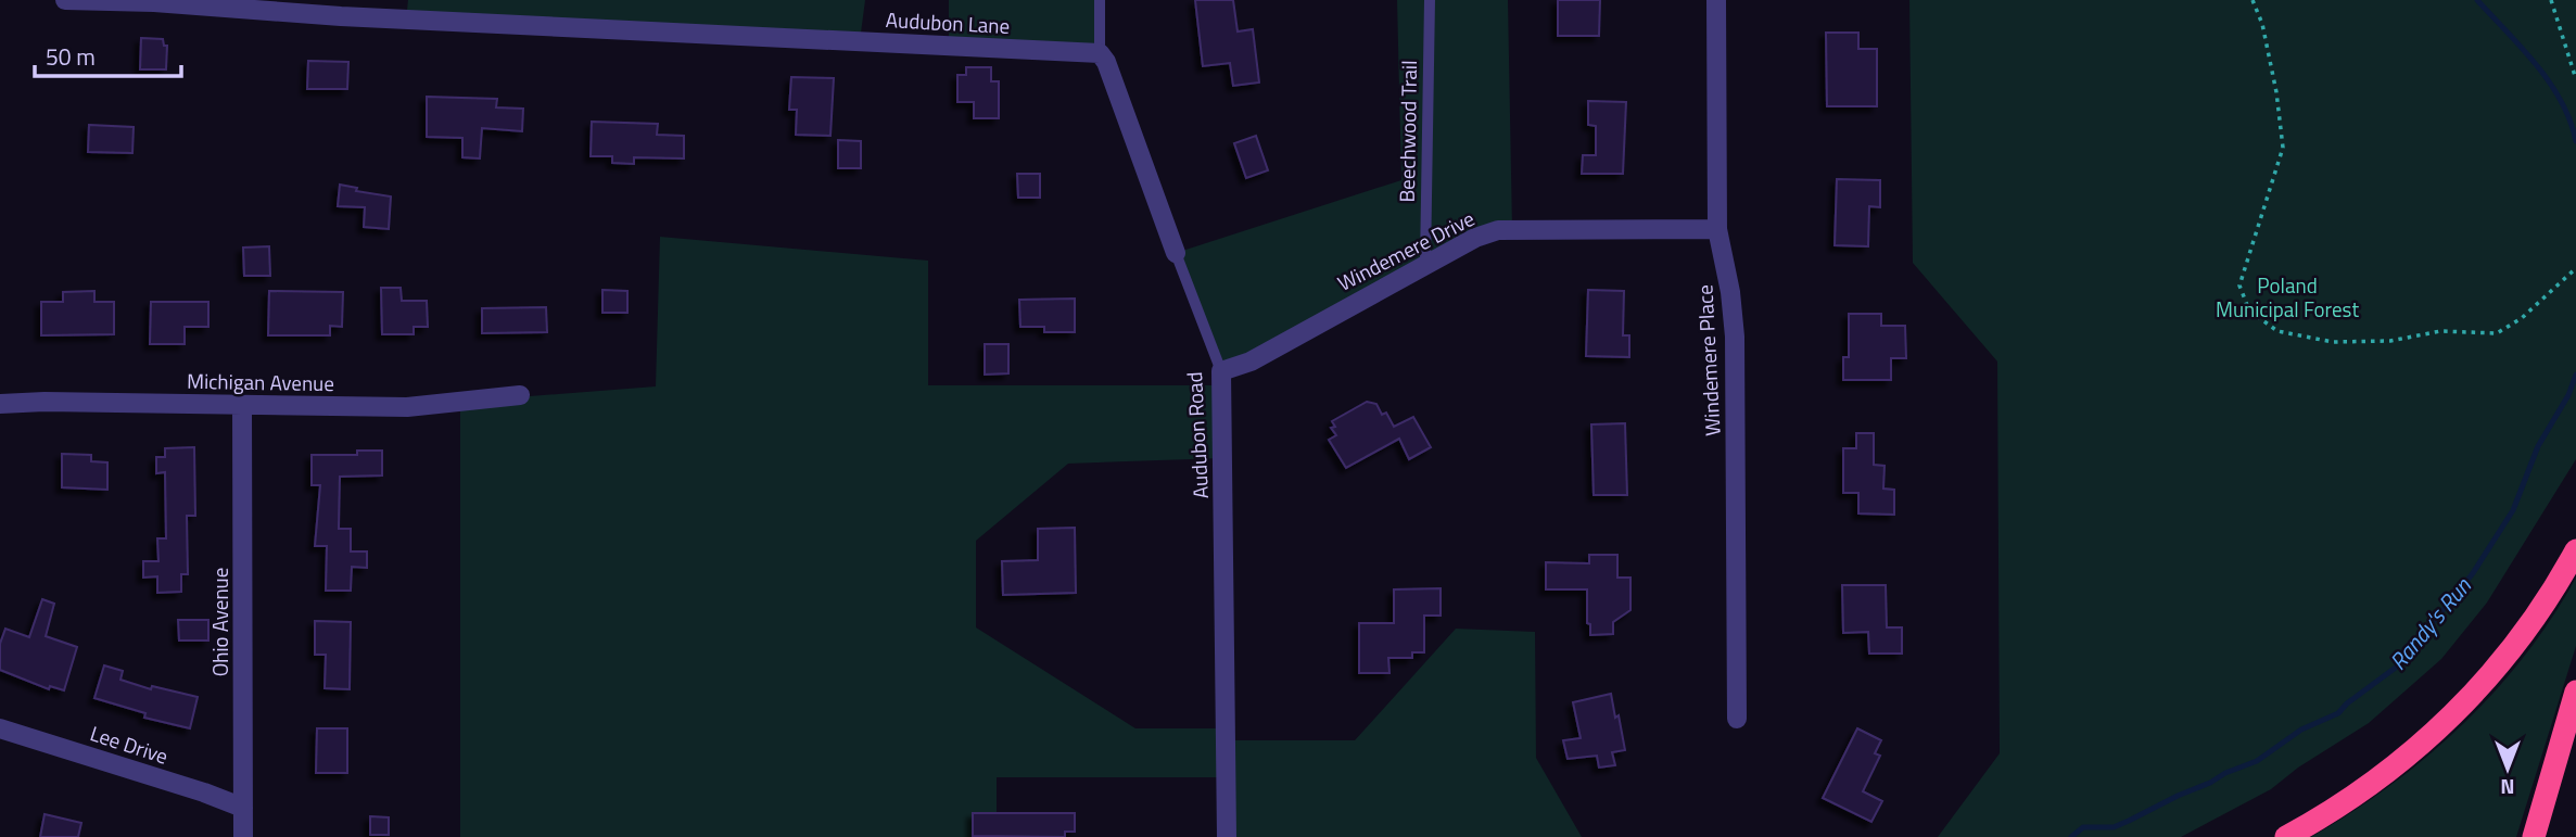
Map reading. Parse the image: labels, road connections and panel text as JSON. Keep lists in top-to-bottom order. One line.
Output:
{"streets":{"street":["Audubon Lane","Windemere Drive","Windemere Place","Michigan Avenue","Audubon Road","Ohio Avenue","Lee Drive"],"lane":["Beechwood Trail"]},"crossings":[["Audubon Lane","Audubon Road"],["Beechwood Trail","Windemere Drive"],["Windemere Drive","Windemere Place"],["Windemere Drive","Audubon Road"],["Michigan Avenue","Ohio Avenue"],["Ohio Avenue","Lee Drive"]],"water":["Randy's Run"],"parks":["Poland Municipal Forest"],"scale_bar":"50 m","north":"bottom"}
